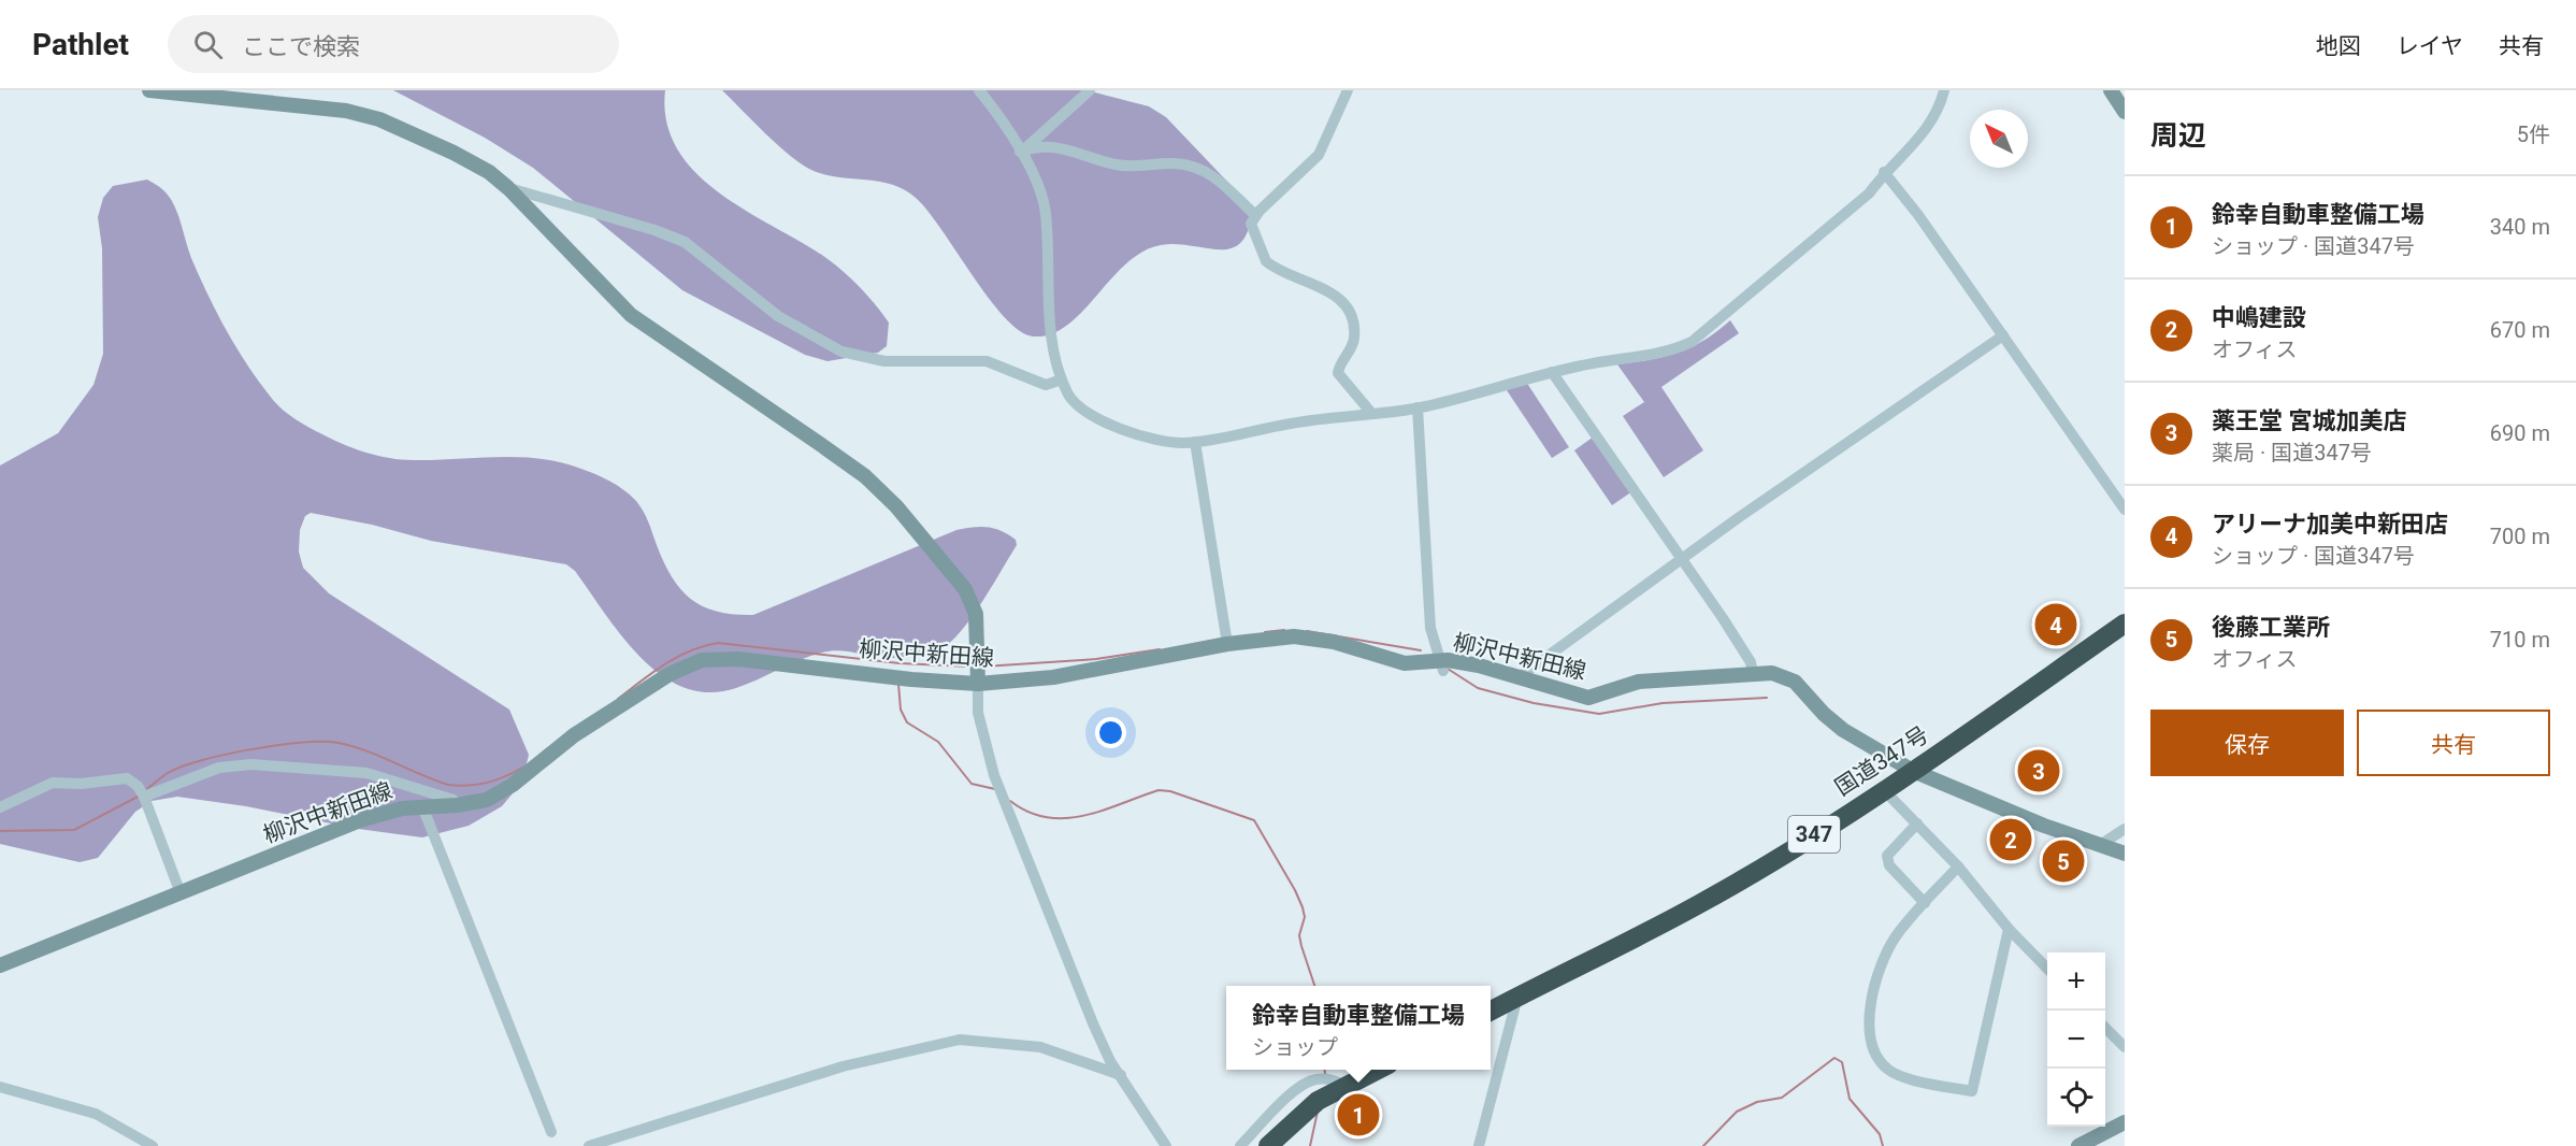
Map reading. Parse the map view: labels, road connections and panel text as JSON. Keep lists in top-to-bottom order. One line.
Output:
{"streets":{"highway":["国道347号","347"],"main road":["柳沢中新田線"]},"crossings":[["柳沢中新田線","国道347号"]],"north":"top left","page":{"header":"Pathlet","search":"ここで検索","nav":["地図","レイヤ","共有"],"heading":["周辺","5件"],"list":[{"mark":"1","name":"鈴幸自動車整備工場","note":"ショップ · 国道347号","value":"340 m"},{"mark":"2","name":"中嶋建設","note":"オフィス","value":"670 m"},{"mark":"3","name":"薬王堂 宮城加美店","note":"薬局 · 国道347号","value":"690 m"},{"mark":"4","name":"アリーナ加美中新田店","note":"ショップ · 国道347号","value":"700 m"},{"mark":"5","name":"後藤工業所","note":"オフィス","value":"710 m"}],"pins":["4","3","2","5","1"],"buttons":["保存","共有"],"map_buttons":["+","−"],"popup":["鈴幸自動車整備工場","ショップ"]}}
